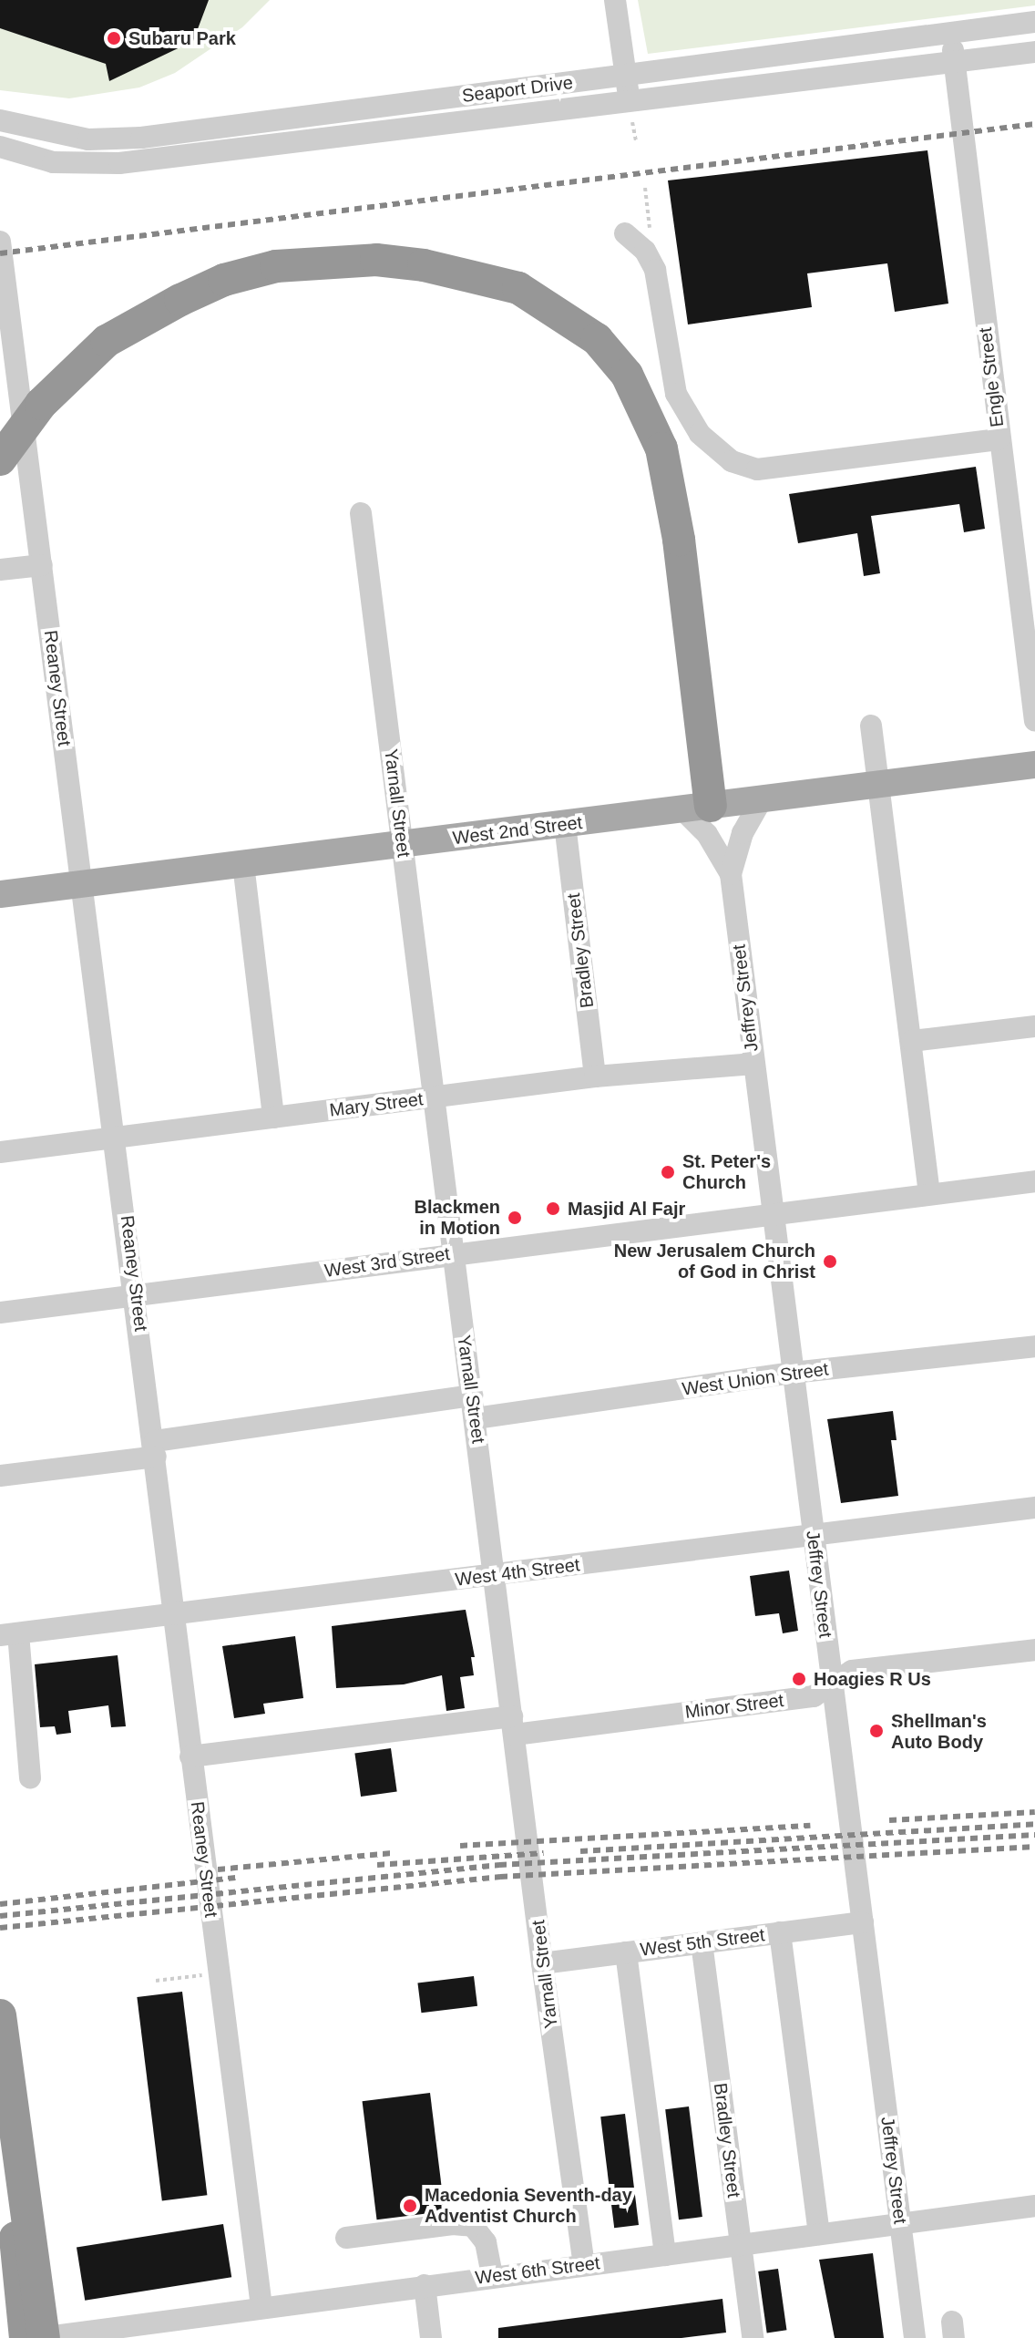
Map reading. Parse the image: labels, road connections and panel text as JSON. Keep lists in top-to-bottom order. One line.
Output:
{"streets":{"main road":["West 2nd Street"],"street":["Seaport Drive","Engle Street","Reaney Street","Yarnall Street","Bradley Street","Jeffrey Street","Mary Street","West 3rd Street","West Union Street","West 4th Street","Minor Street","West 5th Street","West 6th Street"]},"crossings":[["Seaport Drive","Engle Street"],["Reaney Street","West 2nd Street"],["Reaney Street","Mary Street"],["Reaney Street","West 3rd Street"],["Reaney Street","West 4th Street"],["Reaney Street","Minor Street"],["Reaney Street","West 6th Street"],["Yarnall Street","West 2nd Street"],["Yarnall Street","Mary Street"],["Yarnall Street","West 3rd Street"],["Yarnall Street","West Union Street"],["Yarnall Street","West 4th Street"],["Yarnall Street","Minor Street"],["Yarnall Street","West 5th Street"],["Yarnall Street","West 6th Street"],["West 2nd Street","Bradley Street"],["Bradley Street","Mary Street"],["Bradley Street","West 5th Street"],["Bradley Street","West 6th Street"],["Jeffrey Street","Mary Street"],["Jeffrey Street","West 3rd Street"],["Jeffrey Street","West Union Street"],["Jeffrey Street","West 4th Street"],["Jeffrey Street","Minor Street"],["Jeffrey Street","West 5th Street"],["Jeffrey Street","West 6th Street"]],"places":["Subaru Park","St. Peter's Church","Masjid Al Fajr","Blackmen in Motion","New Jerusalem Church of God in Christ","Hoagies R Us","Shellman's Auto Body","Macedonia Seventh-day Adventist Church"]}
